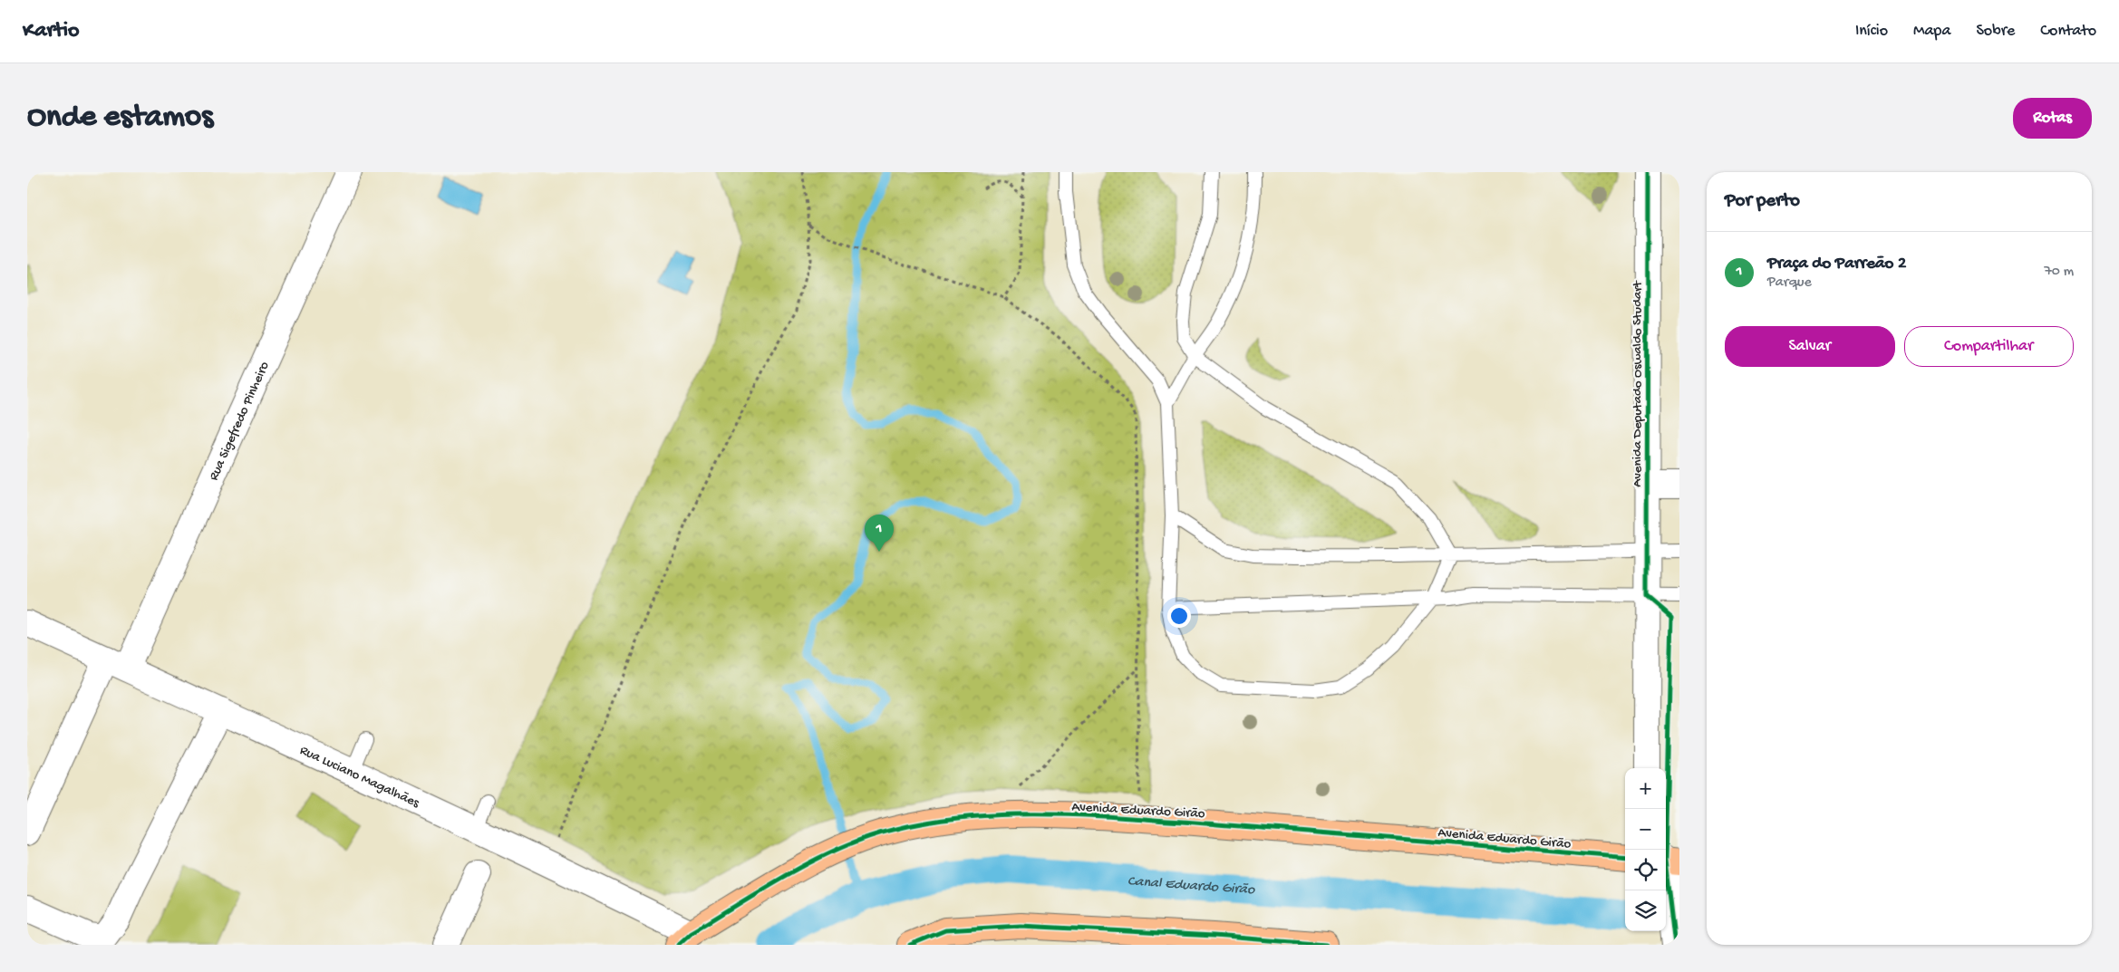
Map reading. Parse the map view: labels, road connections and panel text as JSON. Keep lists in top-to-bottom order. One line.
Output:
{"streets":{"main road":["Avenida Eduardo Girão"],"street":["Avenida Deputado Oswaldo Studart","Rua Sigefredo Pinheiro","Rua Luciano Magalhães"]},"crossings":[["Rua Sigefredo Pinheiro","Rua Luciano Magalhães"],["Rua Luciano Magalhães","Avenida Eduardo Girão"]],"water":["Canal Eduardo Girão"],"page":{"header":"Kartio","nav":["Início","Mapa","Sobre","Contato"],"buttons":["Rotas",["Salvar","Compartilhar"]],"title":"Onde estamos","heading":"Por perto","list":[{"mark":"1","name":"Praça do Parreão 2","note":"Parque","value":"70 m"}],"pins":"1","map_buttons":["+","−"]}}
